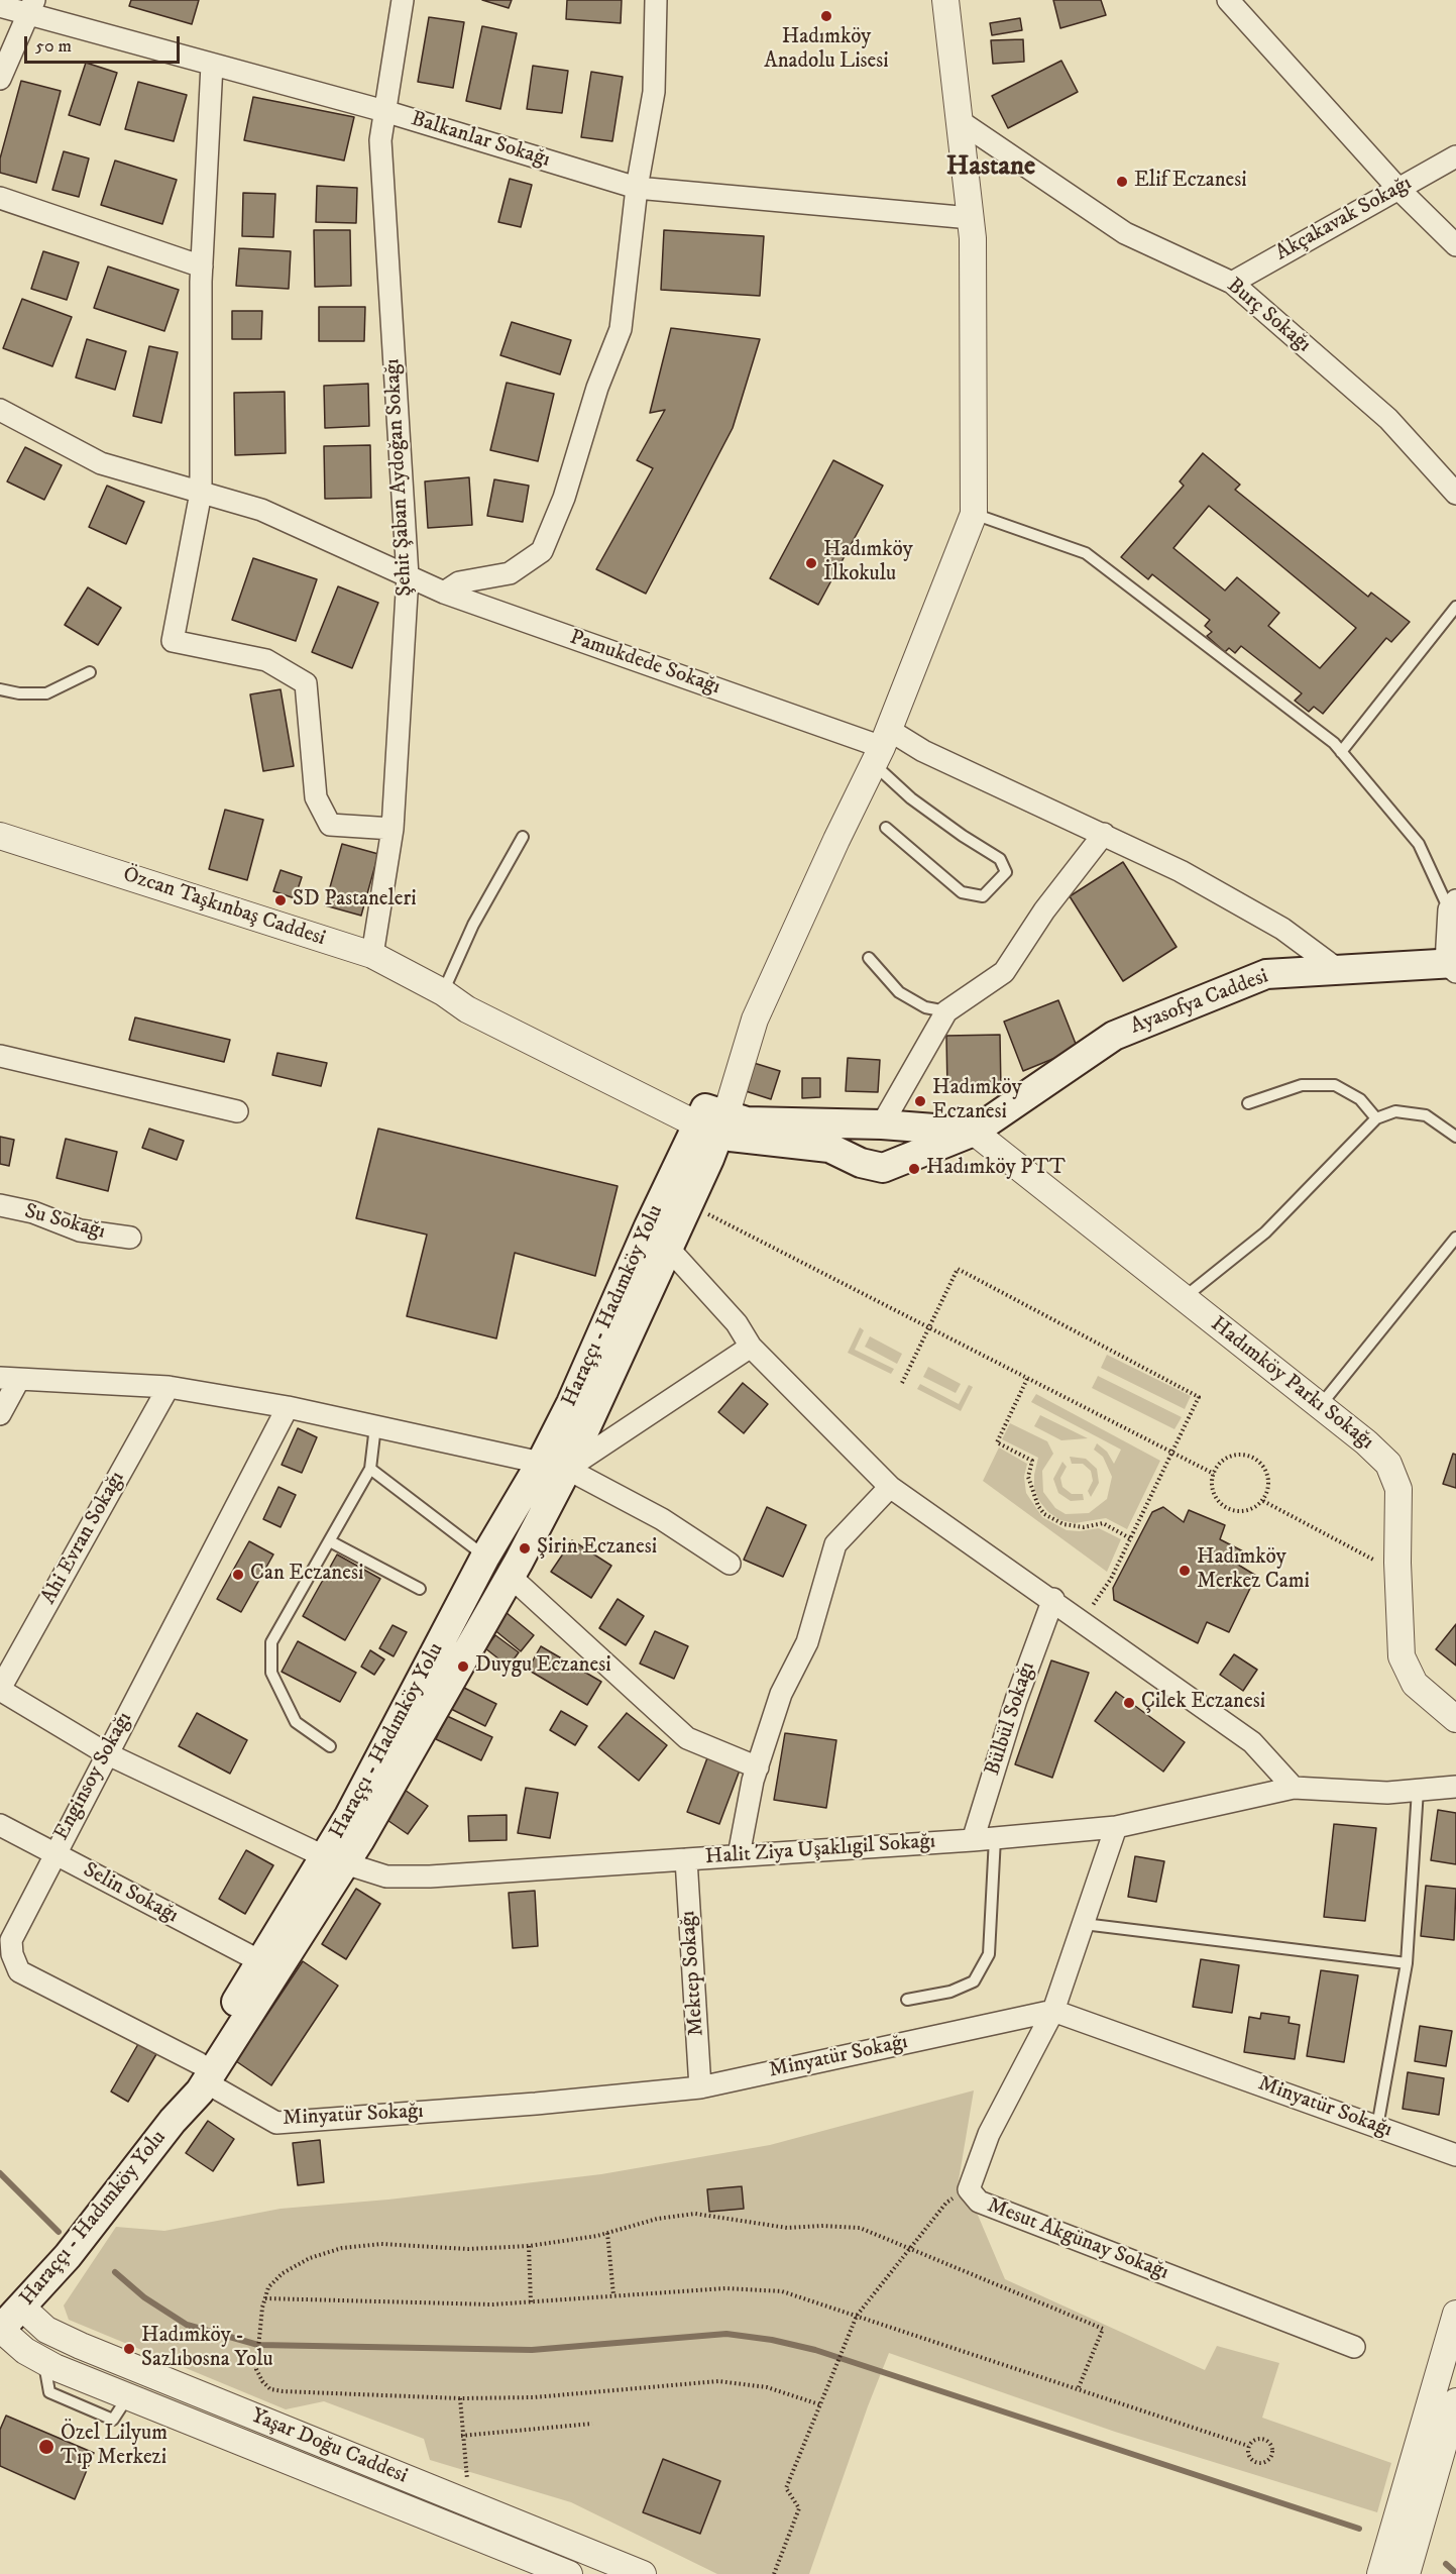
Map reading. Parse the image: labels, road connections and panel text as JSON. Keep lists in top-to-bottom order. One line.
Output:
{"streets":{"main road":["Ayasofya Caddesi","Haraççı - Hadımköy Yolu"],"street":["Balkanlar Sokağı","Akçakavak Sokağı","Burç Sokağı","Şehit Şaban Aydoğan Sokağı","Pamukdede Sokağı","Özcan Taşkınbaş Caddesi","Su Sokağı","Hadımköy Parkı Sokağı","Ahi Evran Sokağı","Bülbül Sokağı","Enginsoy Sokağı","Halit Ziya Uşaklıgil Sokağı","Selin Sokağı","Mektep Sokağı","Minyatür Sokağı","Mesut Akgünay Sokağı","Yaşar Doğu Caddesi"]},"crossings":[["Balkanlar Sokağı","Şehit Şaban Aydoğan Sokağı"],["Akçakavak Sokağı","Burç Sokağı"],["Şehit Şaban Aydoğan Sokağı","Pamukdede Sokağı"],["Şehit Şaban Aydoğan Sokağı","Özcan Taşkınbaş Caddesi"],["Pamukdede Sokağı","Ayasofya Caddesi"],["Özcan Taşkınbaş Caddesi","Ayasofya Caddesi"],["Özcan Taşkınbaş Caddesi","Haraççı - Hadımköy Yolu"],["Ayasofya Caddesi","Haraççı - Hadımköy Yolu"],["Ayasofya Caddesi","Hadımköy Parkı Sokağı"],["Haraççı - Hadımköy Yolu","Enginsoy Sokağı"],["Haraççı - Hadımköy Yolu","Halit Ziya Uşaklıgil Sokağı"],["Haraççı - Hadımköy Yolu","Selin Sokağı"],["Haraççı - Hadımköy Yolu","Minyatür Sokağı"],["Haraççı - Hadımköy Yolu","Yaşar Doğu Caddesi"],["Ahi Evran Sokağı","Halit Ziya Uşaklıgil Sokağı"],["Bülbül Sokağı","Halit Ziya Uşaklıgil Sokağı"],["Enginsoy Sokağı","Halit Ziya Uşaklıgil Sokağı"],["Enginsoy Sokağı","Selin Sokağı"],["Enginsoy Sokağı","Minyatür Sokağı"],["Halit Ziya Uşaklıgil Sokağı","Mektep Sokağı"],["Halit Ziya Uşaklıgil Sokağı","Mesut Akgünay Sokağı"],["Mektep Sokağı","Minyatür Sokağı"],["Minyatür Sokağı","Mesut Akgünay Sokağı"]],"districts":["Hastane"],"places":["Hadımköy Anadolu Lisesi","Elif Eczanesi","Hadımköy İlkokulu","SD Pastaneleri","Hadımköy Eczanesi","Hadımköy PTT","Şirin Eczanesi","Hadımköy Merkez Cami","Can Eczanesi","Duygu Eczanesi","Çilek Eczanesi","Hadımköy - Sazlıbosna Yolu","Özel Lilyum Tıp Merkezi"],"scale_bar":"50 m"}
